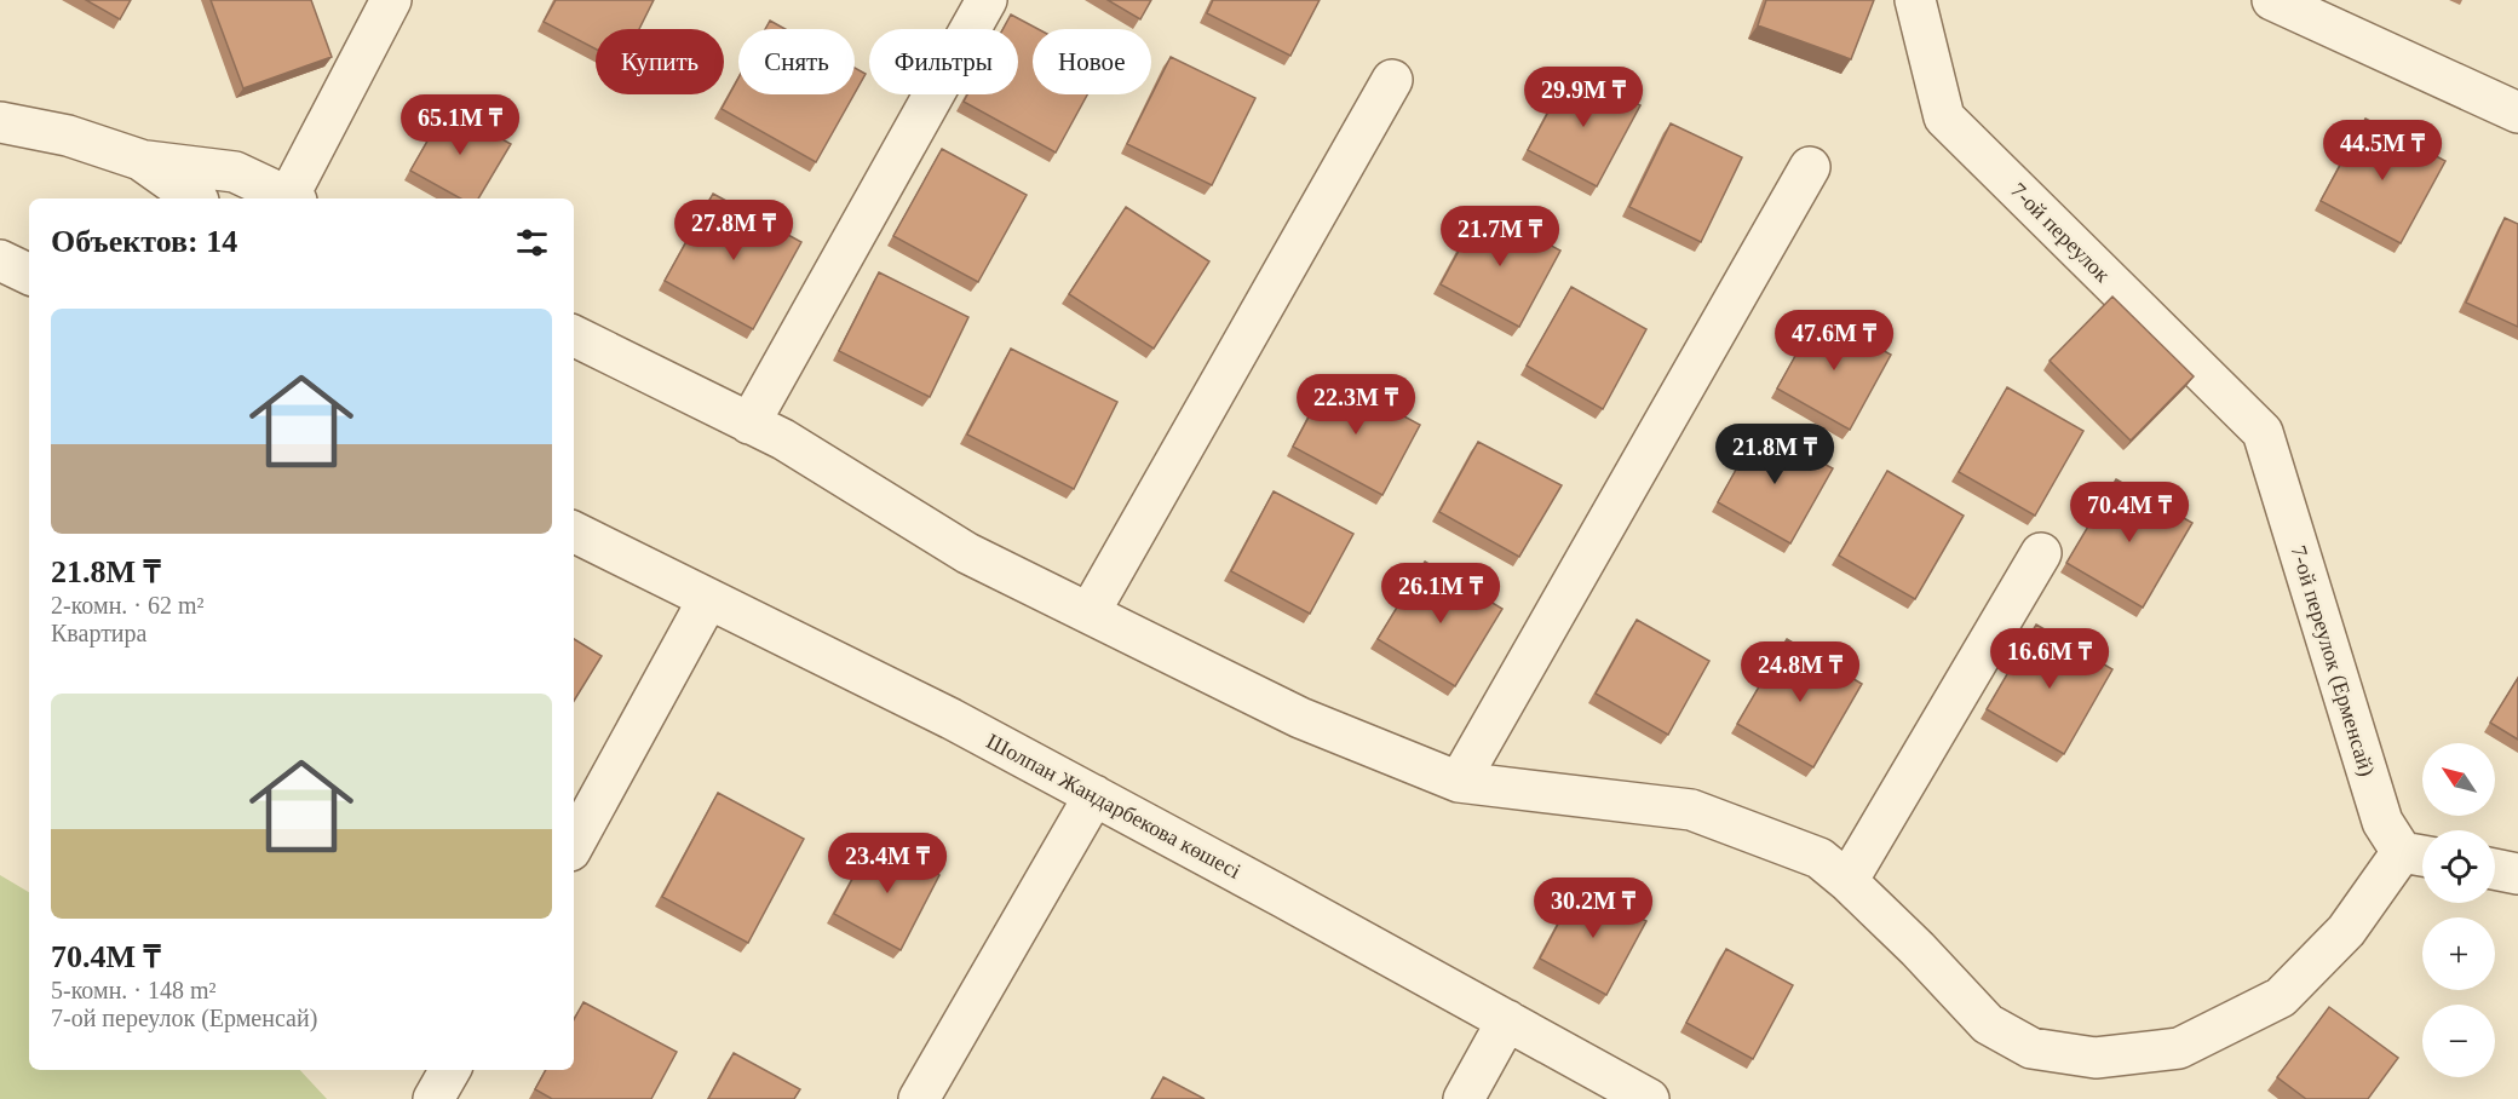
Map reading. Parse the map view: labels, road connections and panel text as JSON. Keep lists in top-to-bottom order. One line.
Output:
{"streets":{"street":["7-ой переулок","7-ой переулок (Ерменсай)","Шолпан Жандарбекова көшесі"]},"crossings":[["7-ой переулок","7-ой переулок (Ерменсай)"]],"north":"top left","page":{"chip":["Купить","Снять","Фильтры","Новое"],"price":["29.9M ₸","65.1M ₸","44.5M ₸","27.8M ₸","21.7M ₸","47.6M ₸","22.3M ₸","21.8M ₸","70.4M ₸","26.1M ₸","16.6M ₸","24.8M ₸","23.4M ₸","30.2M ₸"],"heading":"Объектов: 14","list":[{"name":"21.8M ₸","note":"2-комн. · 62 m² · Квартира"},{"name":"70.4M ₸","note":"5-комн. · 148 m² · 7-ой переулок (Ерменсай)"}],"map_buttons":["+","−"]}}
